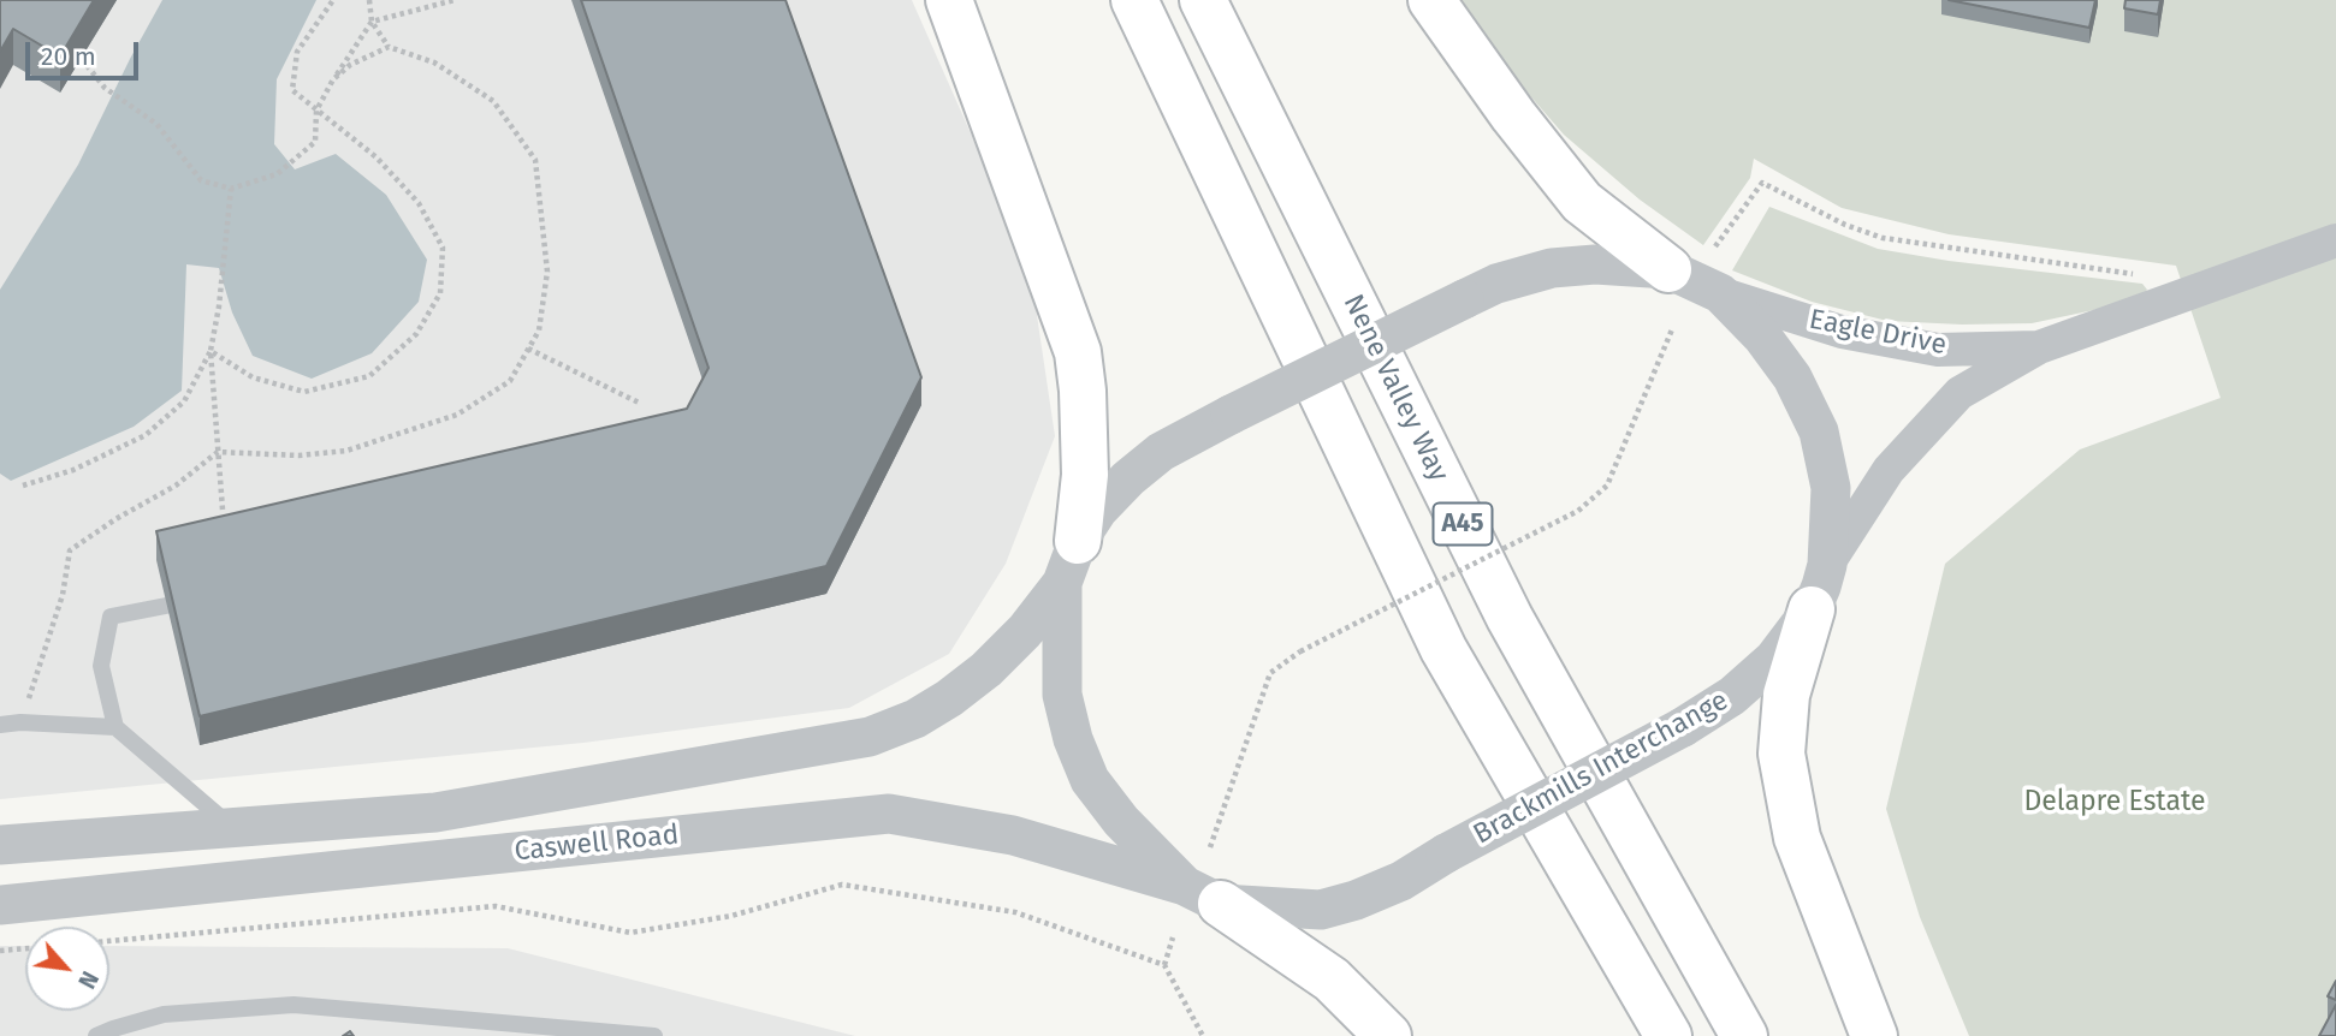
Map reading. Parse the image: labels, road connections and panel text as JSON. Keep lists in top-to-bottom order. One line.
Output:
{"streets":{"highway":["Nene Valley Way","A45"],"street":["Eagle Drive","Brackmills Interchange","Caswell Road"]},"crossings":[["Eagle Drive","Brackmills Interchange"],["A45","Brackmills Interchange"],["Brackmills Interchange","Caswell Road"]],"parks":["Delapre Estate"],"scale_bar":"20 m","north":"bottom right"}
